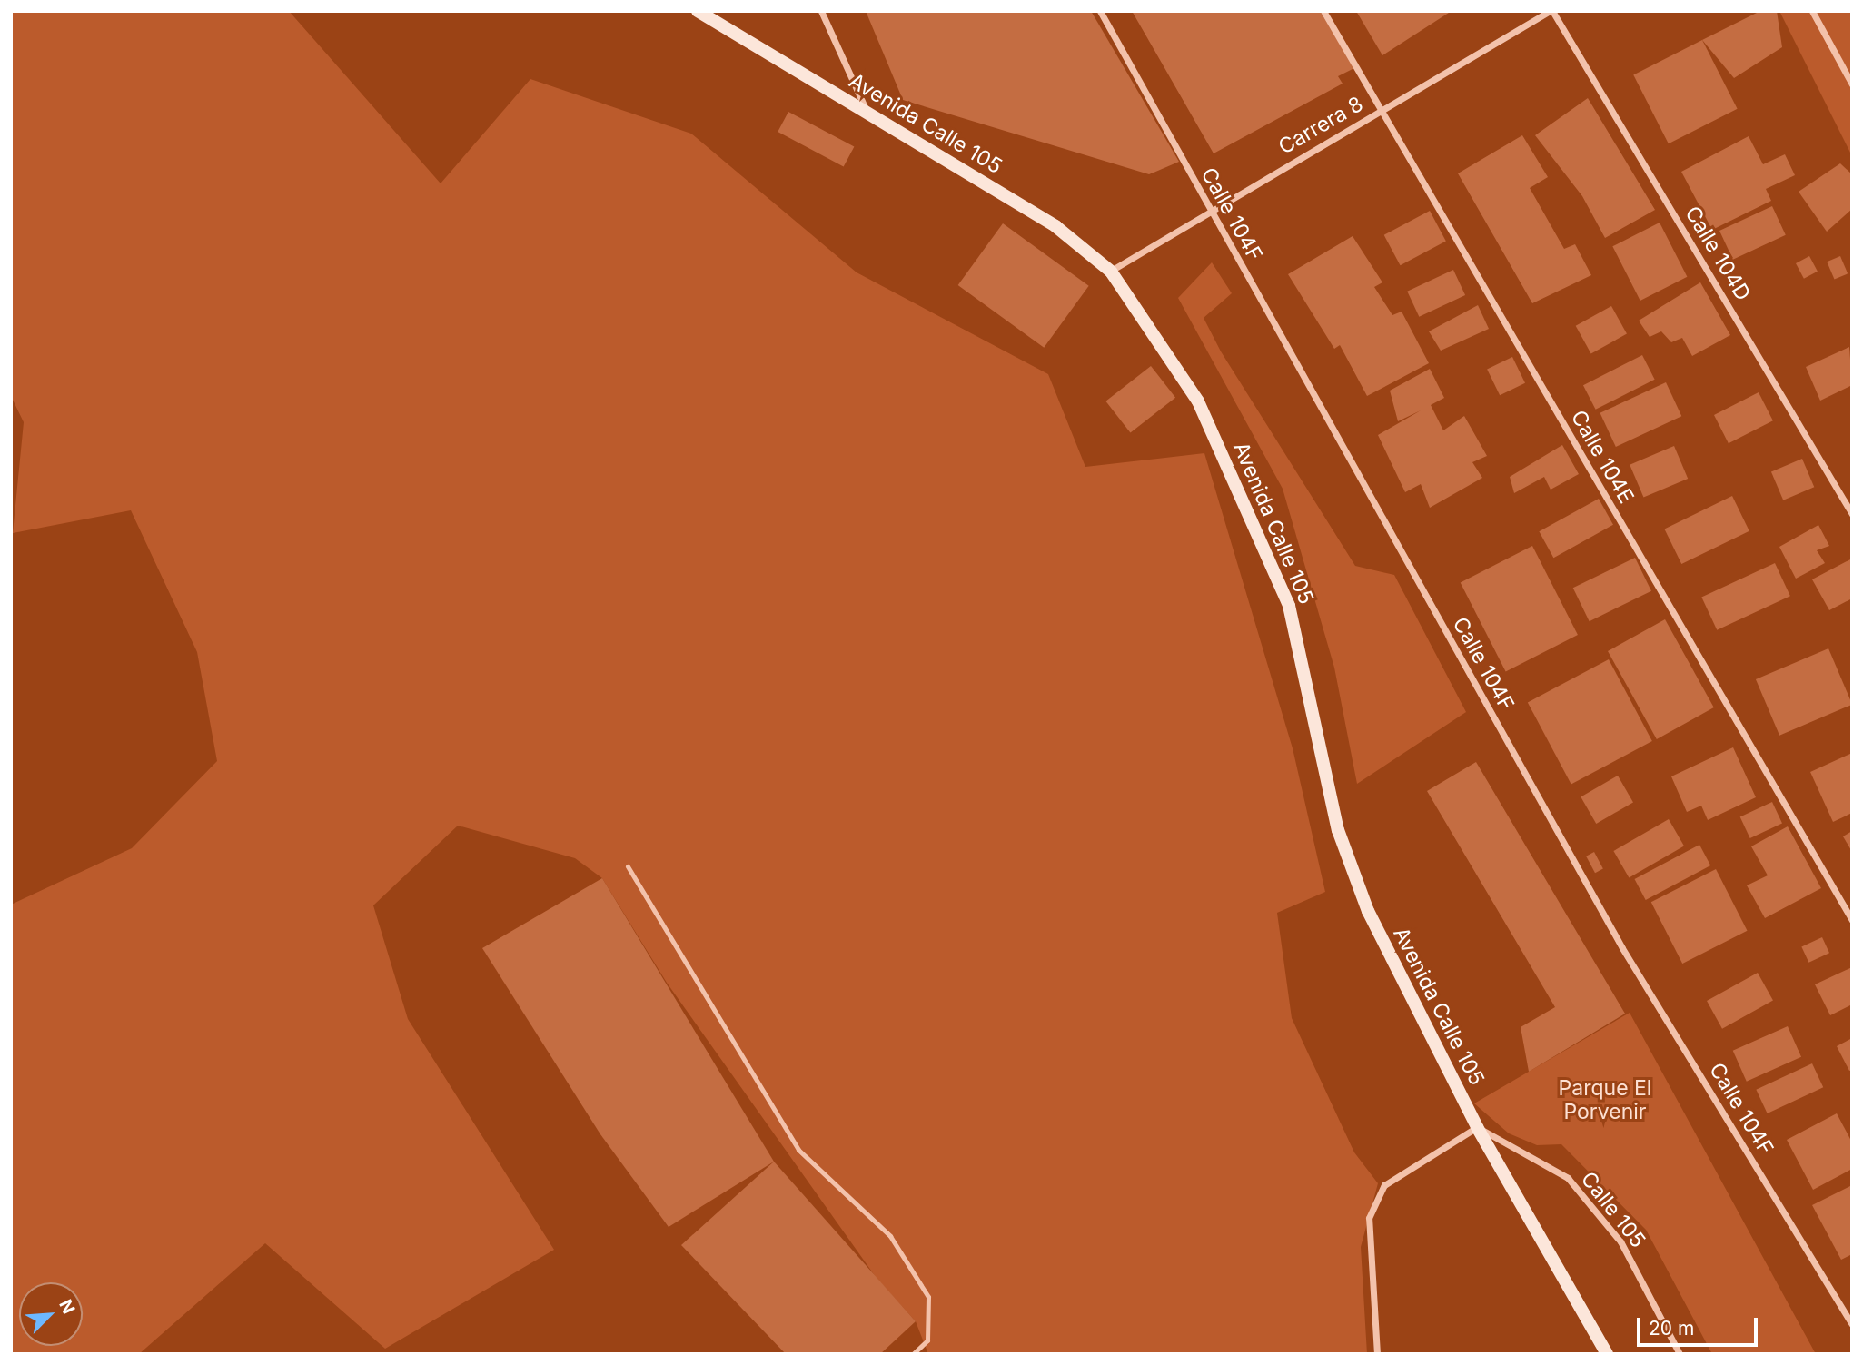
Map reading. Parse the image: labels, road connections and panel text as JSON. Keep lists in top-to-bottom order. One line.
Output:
{"streets":{"main road":["Avenida Calle 105"],"street":["Carrera 8","Calle 104F","Calle 104D","Calle 104E","Calle 105"]},"crossings":[["Avenida Calle 105","Carrera 8"],["Avenida Calle 105","Calle 105"],["Carrera 8","Calle 104F"],["Carrera 8","Calle 104D"],["Carrera 8","Calle 104E"]],"parks":["Parque El Porvenir"],"scale_bar":"20 m","north":"top right"}
